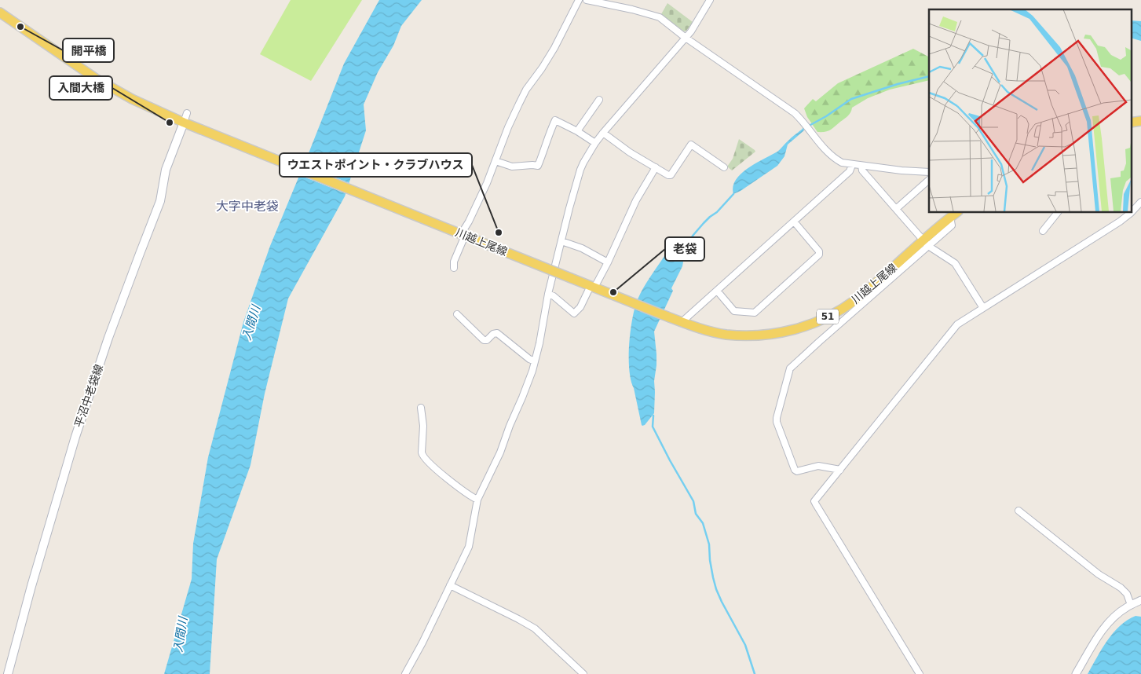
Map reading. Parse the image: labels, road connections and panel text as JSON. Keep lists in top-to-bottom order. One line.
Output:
{"streets":{"main road":["川越上尾線","51","平沼中老袋線"]},"crossings":[["川越上尾線","平沼中老袋線"]],"districts":["大字中老袋"],"water":["入間川"],"places":["開平橋","入間大橋","ウエストポイント・クラブハウス","老袋"]}
